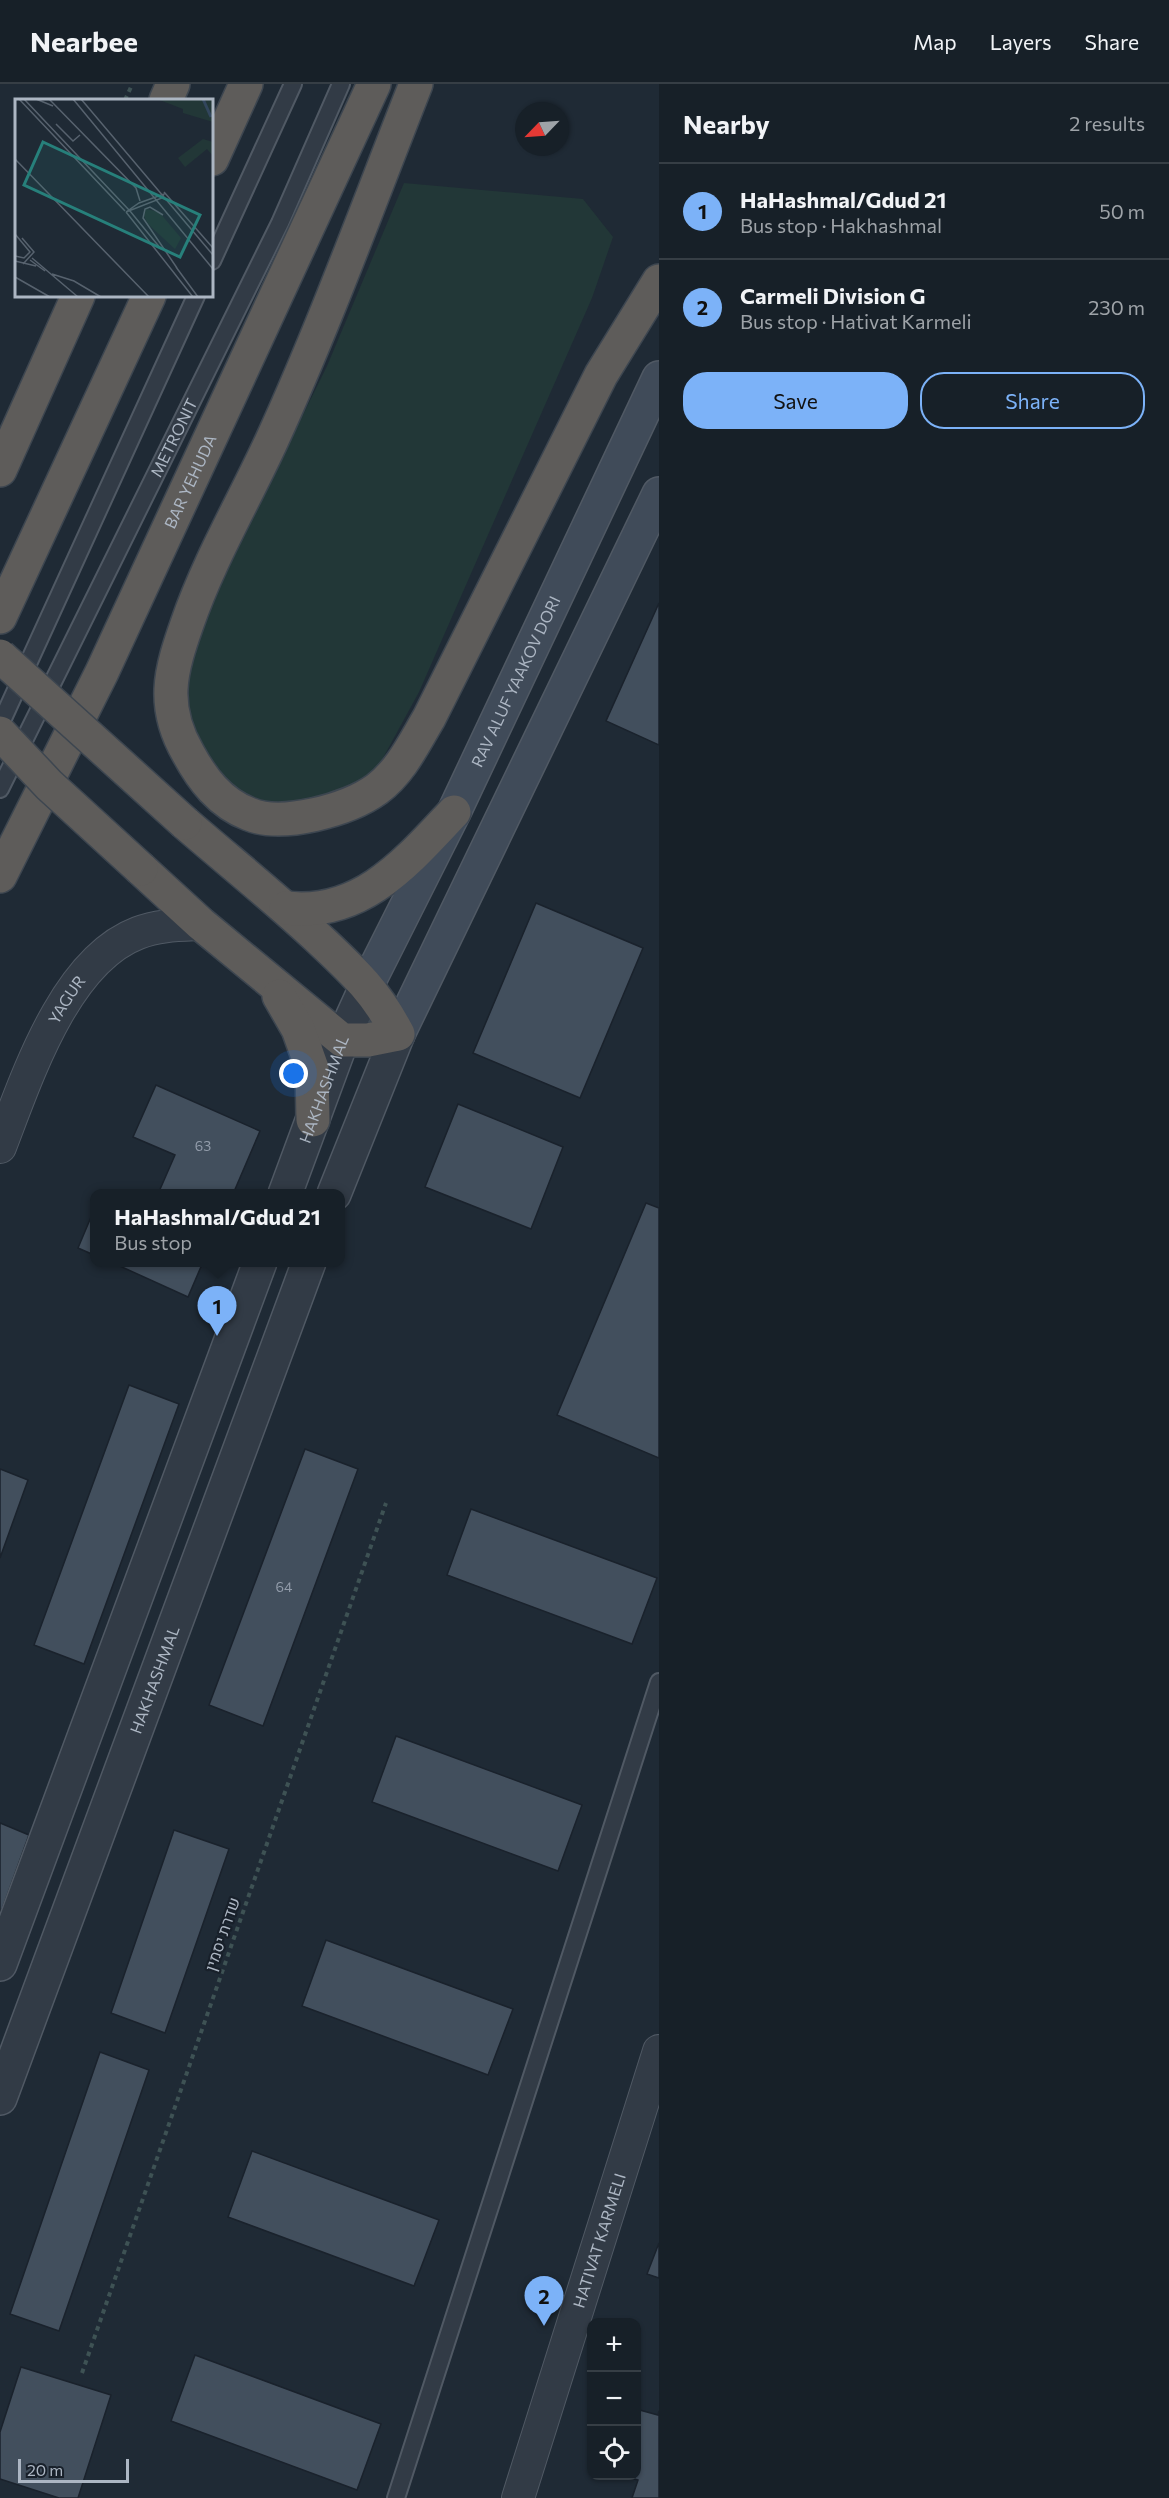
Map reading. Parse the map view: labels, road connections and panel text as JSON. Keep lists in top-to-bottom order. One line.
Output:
{"streets":{"highway":["BAR YEHUDA"],"main road":["RAV ALUF YAAKOV DORI"],"street":["YAGUR","HAKHASHMAL","HATIVAT KARMELI"],"lane":["METRONIT"],"path":["שדרת יסמין"]},"crossings":[["RAV ALUF YAAKOV DORI","HAKHASHMAL"]],"house_numbers":["63","64"],"scale_bar":"20 m","north":"bottom left","page":{"header":"Nearbee","nav":["Map","Layers","Share"],"heading":["Nearby","2 results"],"list":[{"mark":"1","name":"HaHashmal/Gdud 21","note":"Bus stop · Hakhashmal","value":"50 m"},{"mark":"2","name":"Carmeli Division G","note":"Bus stop · Hativat Karmeli","value":"230 m"}],"buttons":["Save","Share"],"popup":["HaHashmal/Gdud 21","Bus stop"],"pins":["1","2"],"map_buttons":["+","−"],"scale":"20 m"}}
